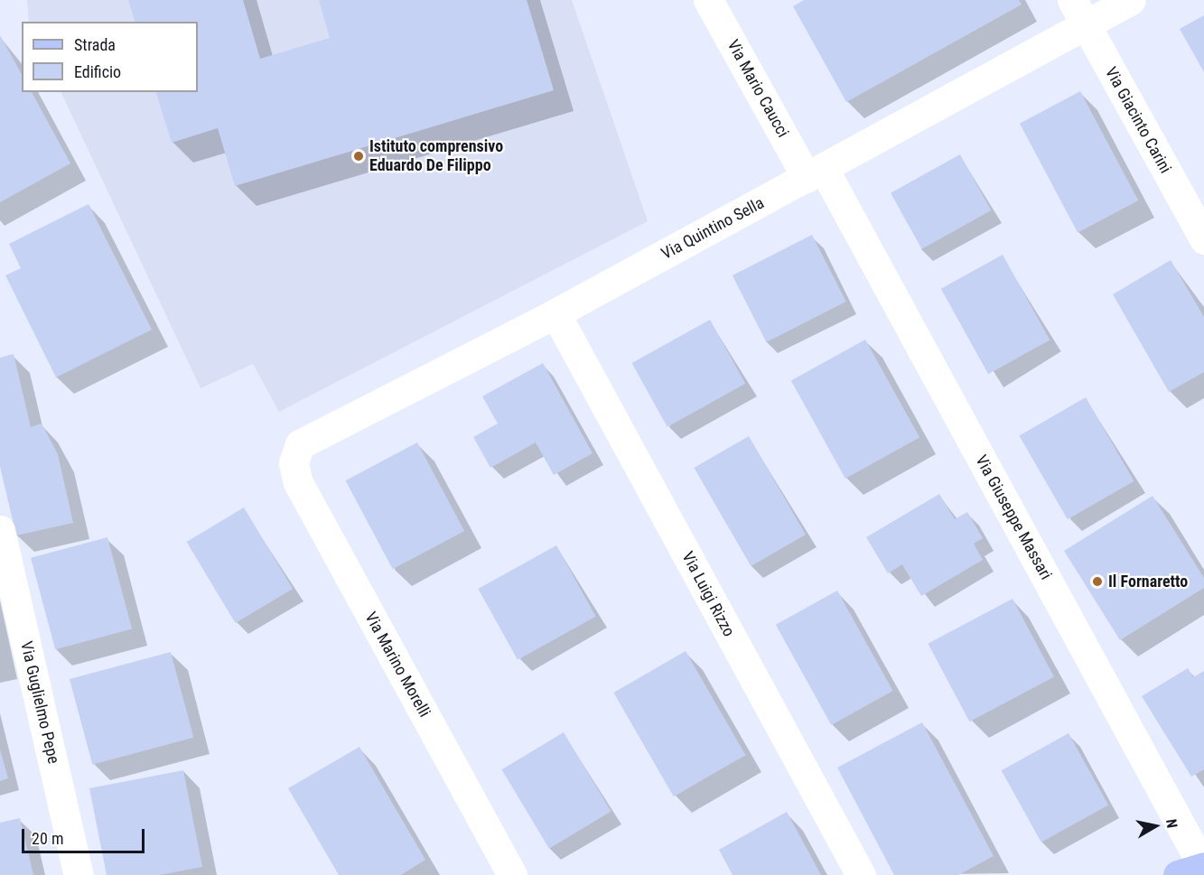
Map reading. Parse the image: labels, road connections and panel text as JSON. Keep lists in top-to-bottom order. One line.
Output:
{"streets":{"street":["Via Mario Caucci","Via Giacinto Carini","Via Quintino Sella","Via Giuseppe Massari","Via Luigi Rizzo","Via Marino Morelli","Via Guglielmo Pepe"]},"crossings":[["Via Mario Caucci","Via Quintino Sella"],["Via Mario Caucci","Via Giuseppe Massari"],["Via Giacinto Carini","Via Quintino Sella"],["Via Quintino Sella","Via Giuseppe Massari"],["Via Quintino Sella","Via Luigi Rizzo"],["Via Quintino Sella","Via Marino Morelli"]],"places":["Istituto comprensivo Eduardo De Filippo","Il Fornaretto"],"legend":["Strada","Edificio"],"scale_bar":"20 m","north":"right"}
